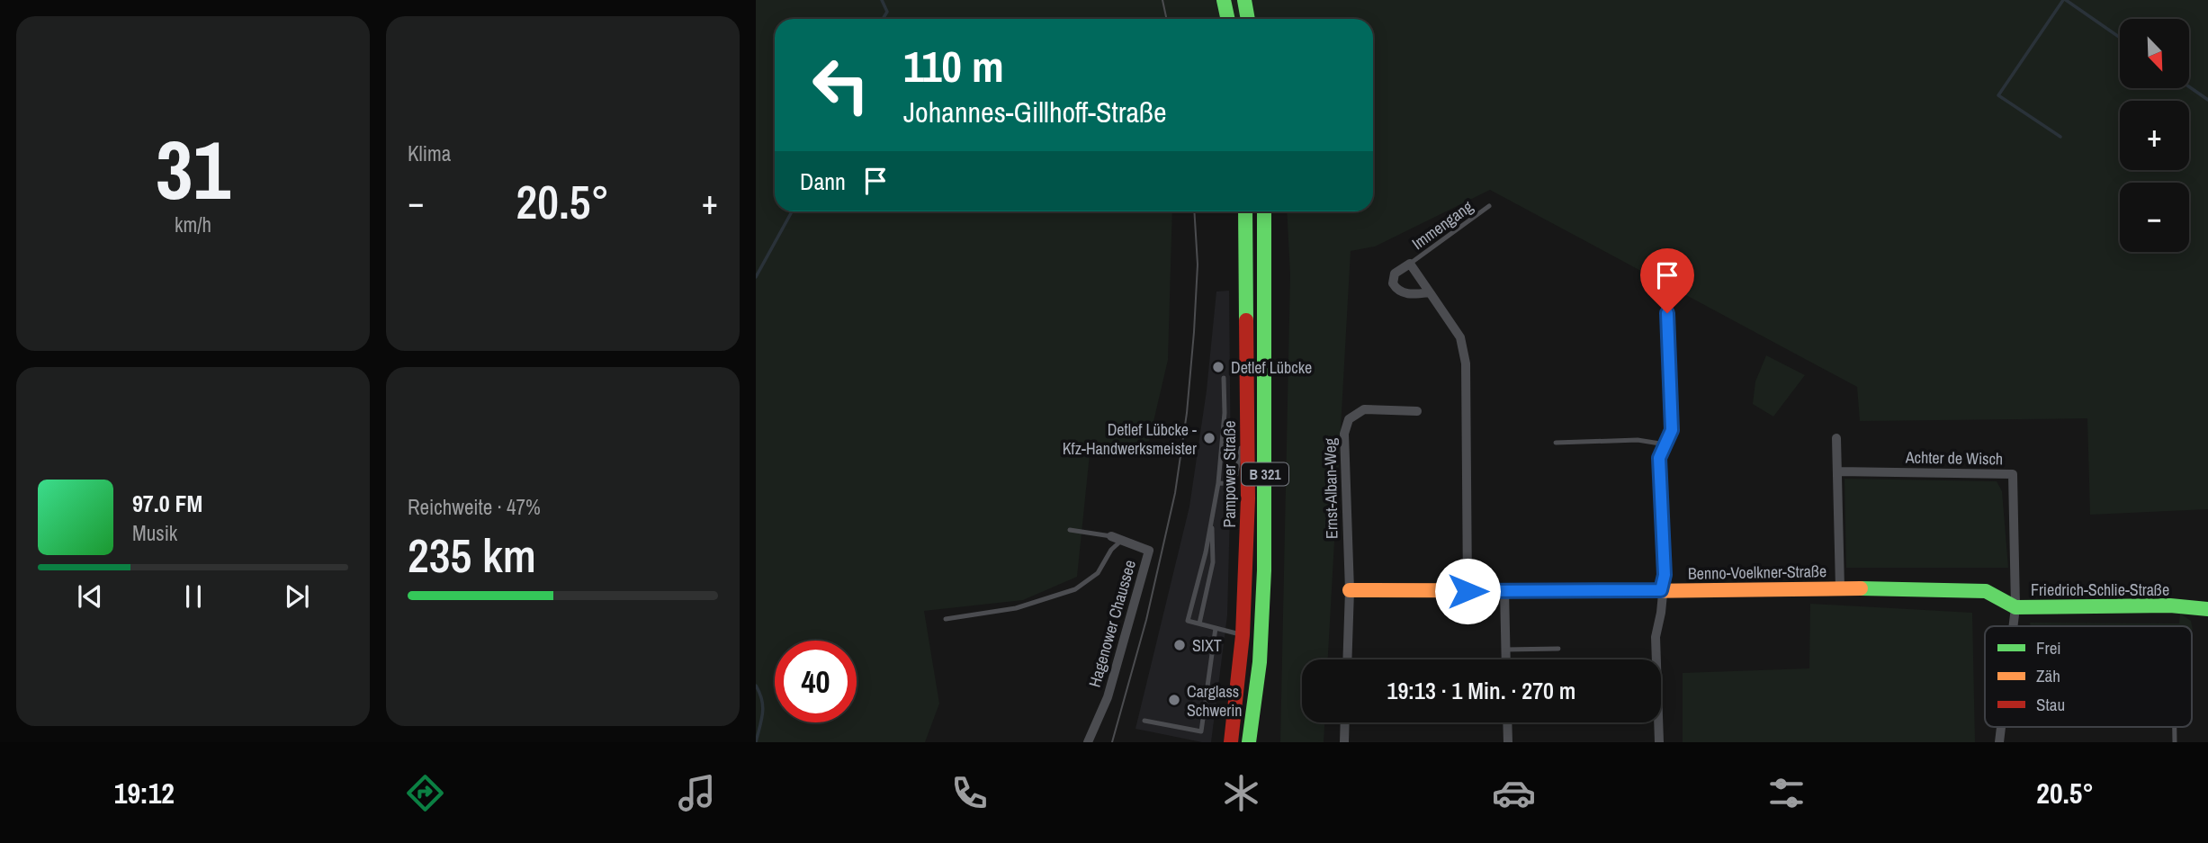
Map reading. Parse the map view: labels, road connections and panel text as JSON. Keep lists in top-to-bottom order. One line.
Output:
{"streets":{"main road":["Pampower Straße","B 321","Benno-Voelkner-Straße","Friedrich-Schlie-Straße"],"street":["Achter de Wisch","Ernst-Alban-Weg","Hagenower Chaussee"],"lane":["Immengang"]},"crossings":[["Achter de Wisch","Benno-Voelkner-Straße"],["Achter de Wisch","Friedrich-Schlie-Straße"],["Ernst-Alban-Weg","Benno-Voelkner-Straße"],["Benno-Voelkner-Straße","Friedrich-Schlie-Straße"]],"places":["Detlef Lübcke","Detlef Lübcke - Kfz-Handwerksmeister","SIXT","Carglass Schwerin"],"legend":["Frei","Zäh","Stau"],"north":"bottom right","page":{"tile":[["31","km/h"],"Klima",["Reichweite · 47%","235 km"]],"map_buttons":["+","−"],"turn":["110 m","Johannes-Gillhoff-Straße"],"then":"Dann","heat":["−","20.5°","+"],"song":["97.0 FM","Musik"],"limit":"40","trip":"19:13 · 1 Min. · 270 m","tabs":["19:12","20.5°"]}}
